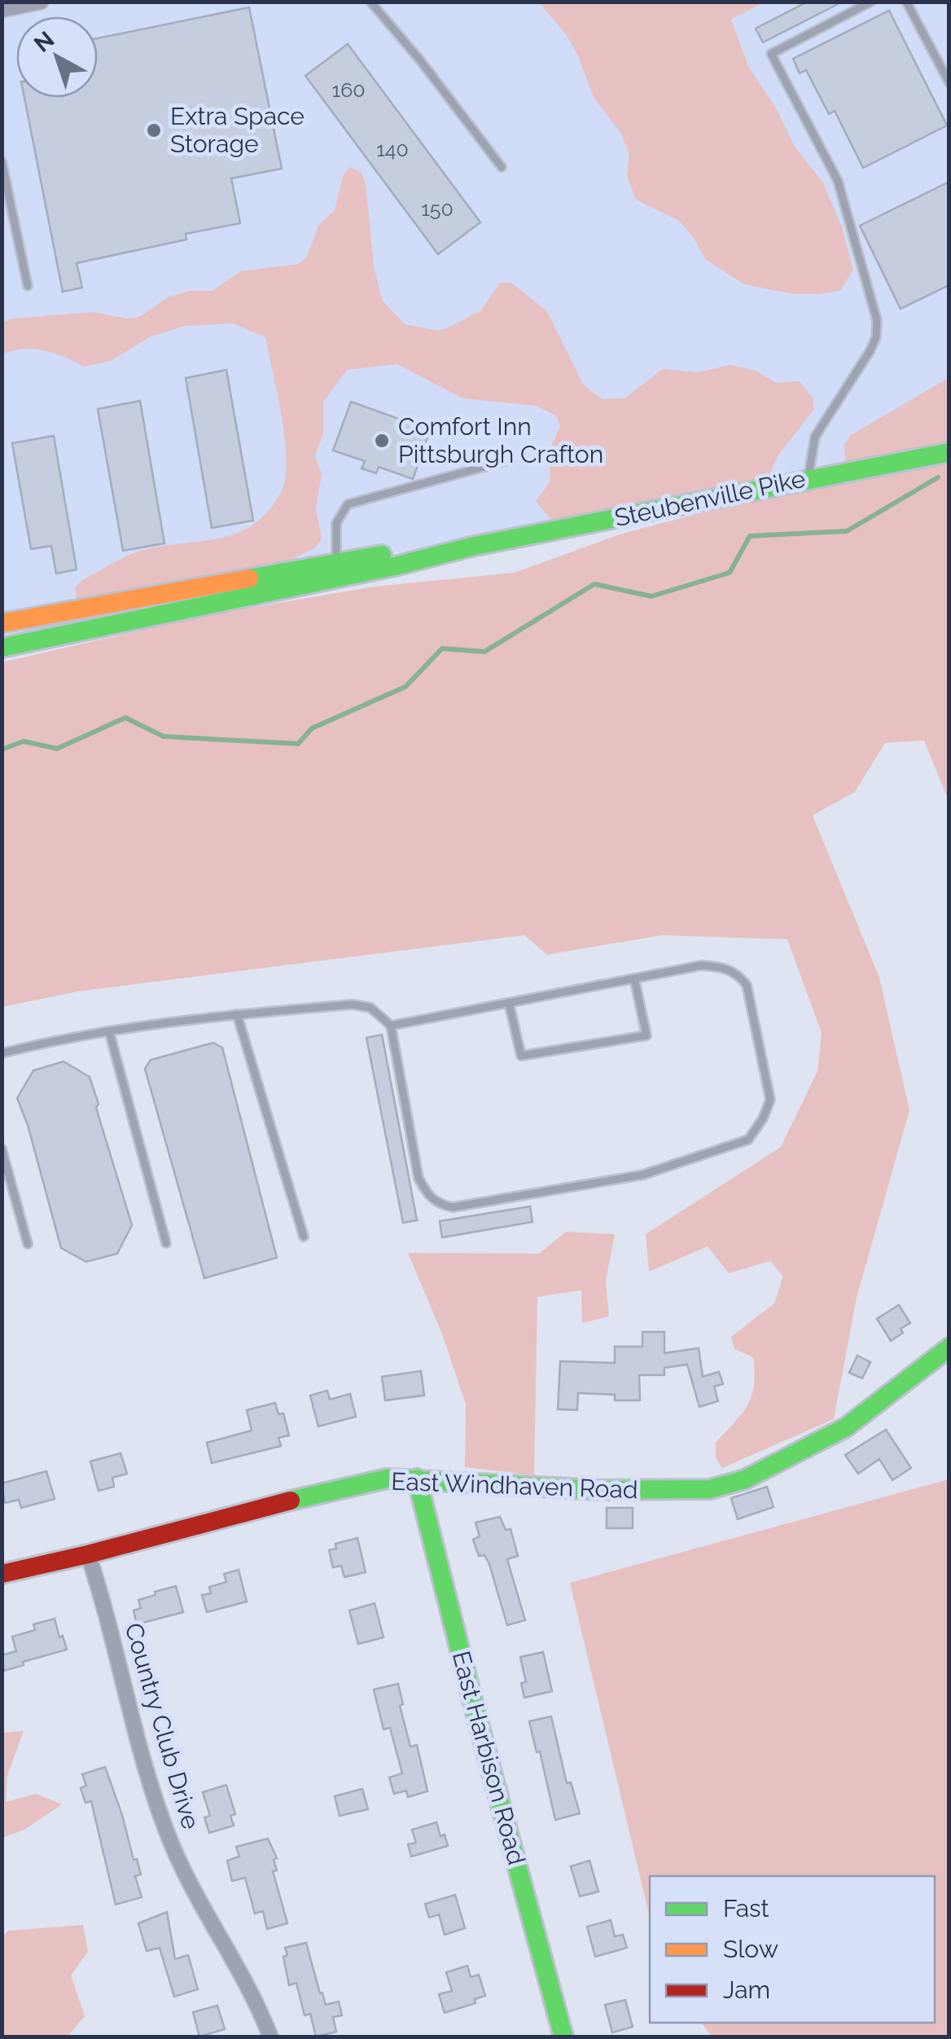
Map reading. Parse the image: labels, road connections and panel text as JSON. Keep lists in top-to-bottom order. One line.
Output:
{"streets":{"street":["Steubenville Pike","East Windhaven Road","Country Club Drive","East Harbison Road"]},"crossings":[["East Windhaven Road","Country Club Drive"],["East Windhaven Road","East Harbison Road"]],"places":["Extra Space Storage","Comfort Inn Pittsburgh Crafton"],"house_numbers":["160","140","150"],"legend":["Fast","Slow","Jam"],"north":"top left"}
